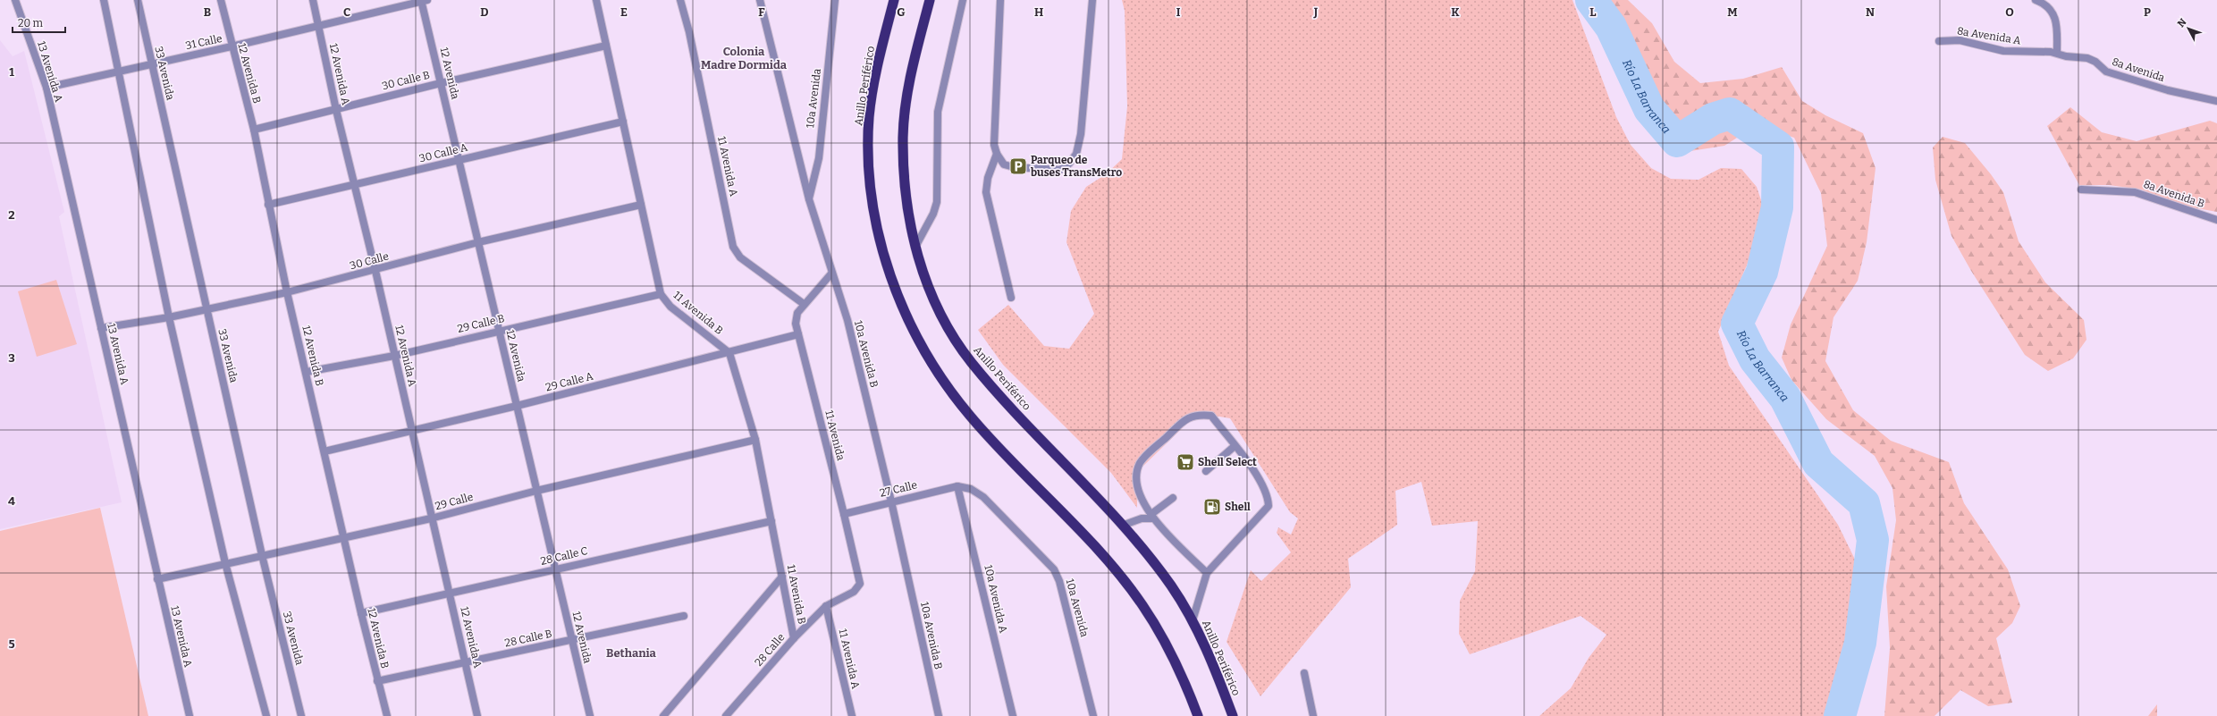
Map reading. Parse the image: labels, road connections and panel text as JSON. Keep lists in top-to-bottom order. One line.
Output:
{"streets":{"highway":["Anillo Periférico"],"street":["8a Avenida A","31 Calle","8a Avenida","13 Avenida A","33 Avenida","12 Avenida B","12 Avenida","12 Avenida A","30 Calle B","10a Avenida","30 Calle A","11 Avenida A","8a Avenida B","30 Calle","11 Avenida B","29 Calle B","10a Avenida B","29 Calle A","11 Avenida","27 Calle","29 Calle","28 Calle C","10a Avenida A","28 Calle B","28 Calle"]},"crossings":[["8a Avenida A","8a Avenida"],["31 Calle","13 Avenida A"],["31 Calle","33 Avenida"],["31 Calle","12 Avenida B"],["31 Calle","12 Avenida"],["31 Calle","12 Avenida A"],["13 Avenida A","30 Calle"],["13 Avenida A","29 Calle"],["33 Avenida","30 Calle"],["33 Avenida","29 Calle"],["12 Avenida B","30 Calle B"],["12 Avenida B","30 Calle A"],["12 Avenida B","30 Calle"],["12 Avenida B","29 Calle B"],["12 Avenida B","29 Calle A"],["12 Avenida B","29 Calle"],["12 Avenida B","28 Calle C"],["12 Avenida B","28 Calle B"],["12 Avenida","30 Calle B"],["12 Avenida","30 Calle A"],["12 Avenida","30 Calle"],["12 Avenida","29 Calle B"],["12 Avenida","29 Calle A"],["12 Avenida","29 Calle"],["12 Avenida","28 Calle C"],["12 Avenida","28 Calle B"],["12 Avenida A","30 Calle B"],["12 Avenida A","30 Calle A"],["12 Avenida A","30 Calle"],["12 Avenida A","29 Calle B"],["12 Avenida A","29 Calle A"],["12 Avenida A","29 Calle"],["12 Avenida A","28 Calle C"],["12 Avenida A","28 Calle B"],["30 Calle B","11 Avenida B"],["10a Avenida","10a Avenida B"],["10a Avenida","27 Calle"],["10a Avenida","10a Avenida A"],["30 Calle A","11 Avenida B"],["11 Avenida A","11 Avenida"],["11 Avenida A","28 Calle"],["30 Calle","11 Avenida B"],["11 Avenida B","29 Calle B"],["11 Avenida B","29 Calle A"],["11 Avenida B","29 Calle"],["11 Avenida B","28 Calle C"],["11 Avenida B","28 Calle"],["10a Avenida B","27 Calle"],["29 Calle A","11 Avenida"],["11 Avenida","27 Calle"],["11 Avenida","28 Calle"],["27 Calle","10a Avenida A"]],"districts":["Colonia Madre Dormida","Bethania"],"water":["Río La Barranca"],"places":{"parking":["Parqueo de buses TransMetro"],"supermarket":["Shell Select"],"fuel station":["Shell"]},"scale_bar":"20 m","north":"top left","grid":{"columns":["B","C","D","E","F","G","H","I","J","K","L","M","N","O","P"],"rows":["1","2","3","4","5"]}}
